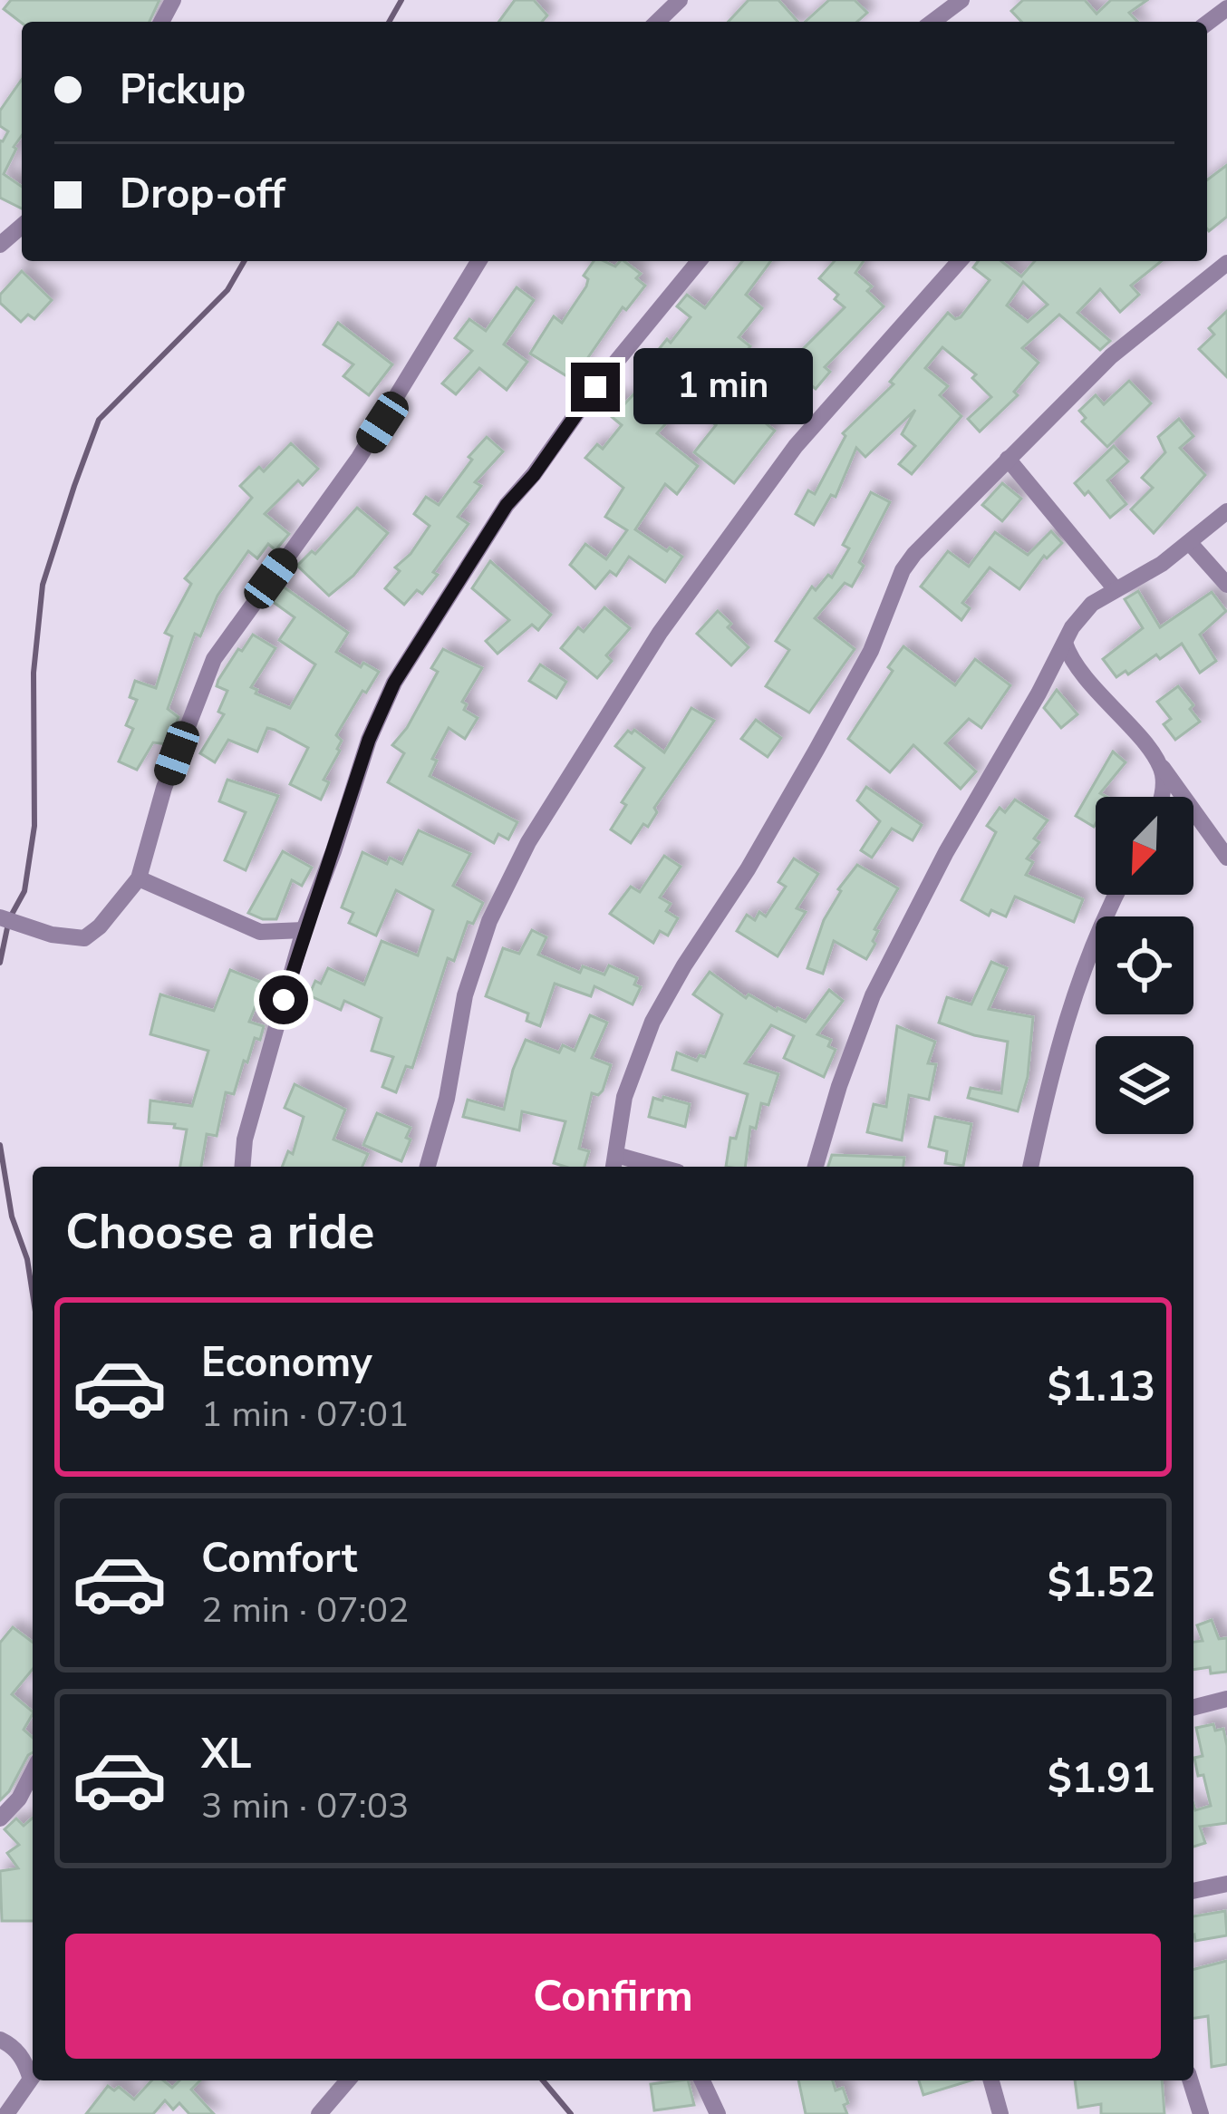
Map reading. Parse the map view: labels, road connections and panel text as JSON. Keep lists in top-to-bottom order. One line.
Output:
{"north":"bottom left","page":{"banner":["Pickup","Drop-off"],"bubble":"1 min","heading":"Choose a ride","list":[{"name":"Economy","note":"1 min · 07:01","value":"$1.13"},{"name":"Comfort","note":"2 min · 07:02","value":"$1.52"},{"name":"XL","note":"3 min · 07:03","value":"$1.91"}],"buttons":"Confirm"}}
